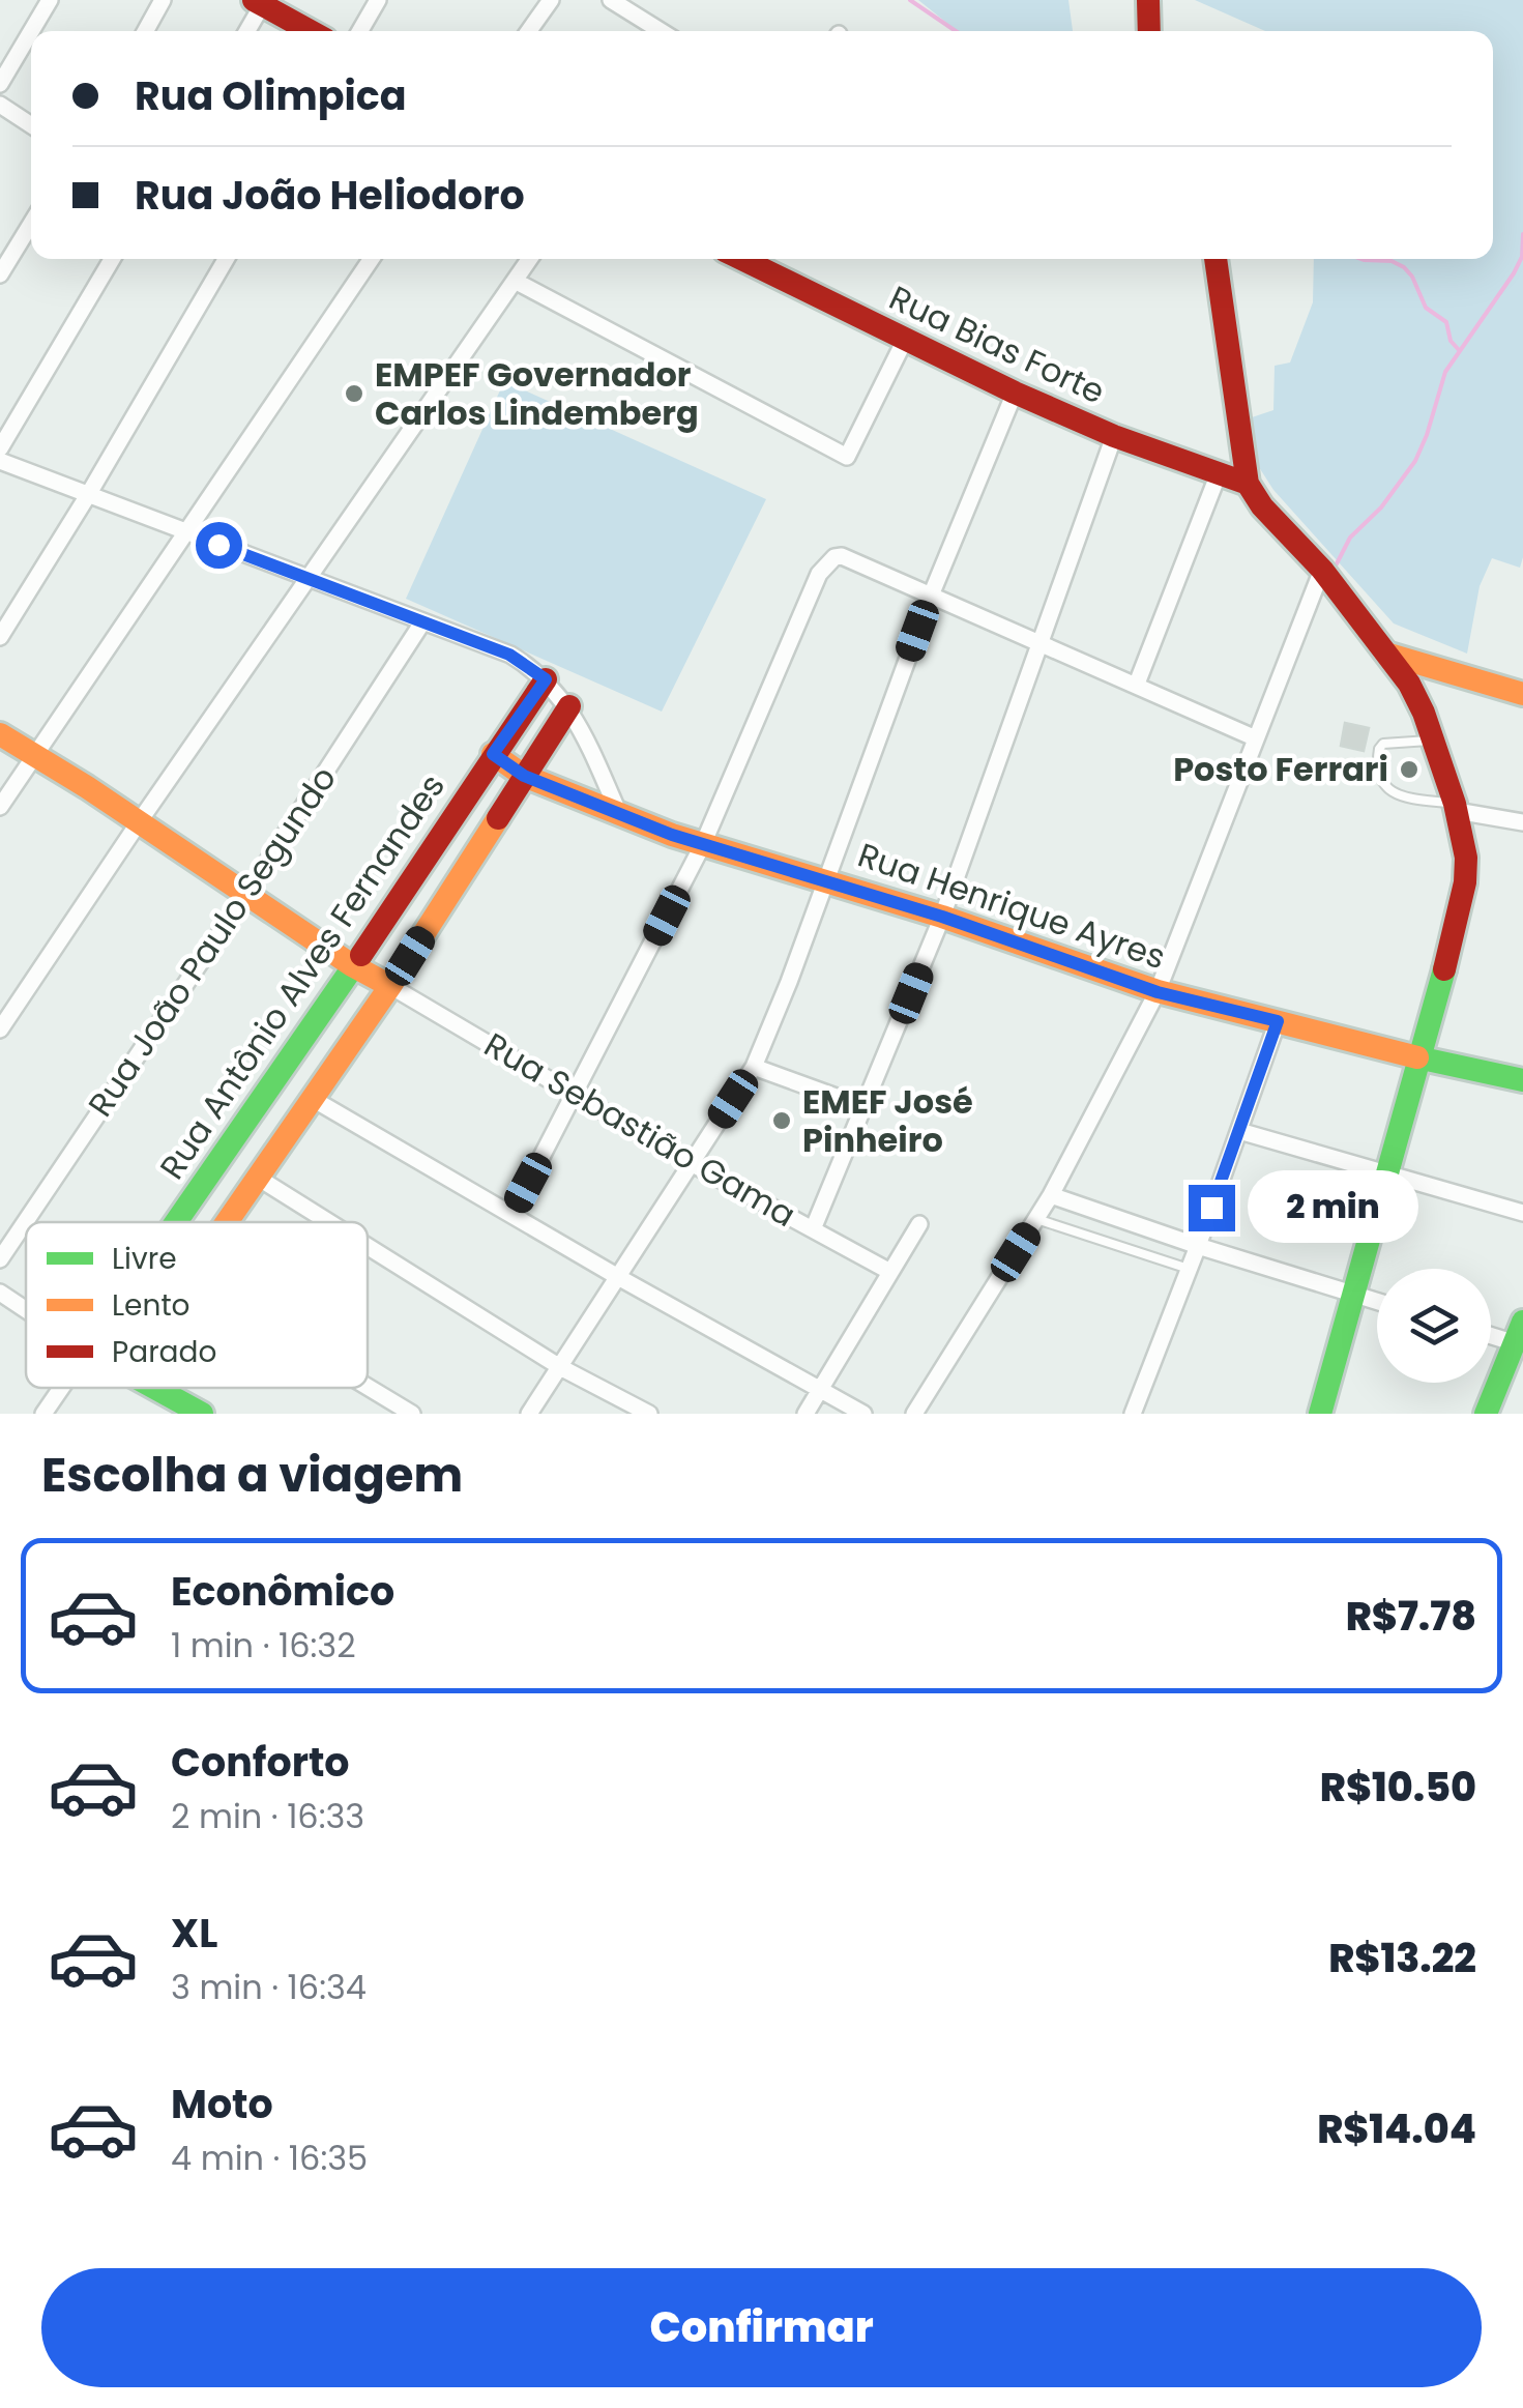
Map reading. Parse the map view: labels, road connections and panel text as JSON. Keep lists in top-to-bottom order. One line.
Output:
{"streets":{"street":["Rua Bias Forte","Rua Henrique Ayres","Rua João Paulo Segundo","Rua Antônio Alves Fernandes","Rua Sebastião Gama"]},"crossings":[["Rua Henrique Ayres","Rua Antônio Alves Fernandes"]],"places":["EMPEF Governador Carlos Lindemberg","Posto Ferrari","EMEF José Pinheiro"],"legend":["Livre","Lento","Parado"],"page":{"banner":["Rua Olimpica","Rua João Heliodoro"],"bubble":"2 min","heading":"Escolha a viagem","list":[{"name":"Econômico","note":"1 min · 16:32","value":"R$7.78"},{"name":"Conforto","note":"2 min · 16:33","value":"R$10.50"},{"name":"XL","note":"3 min · 16:34","value":"R$13.22"},{"name":"Moto","note":"4 min · 16:35","value":"R$14.04"}],"buttons":"Confirmar"}}
